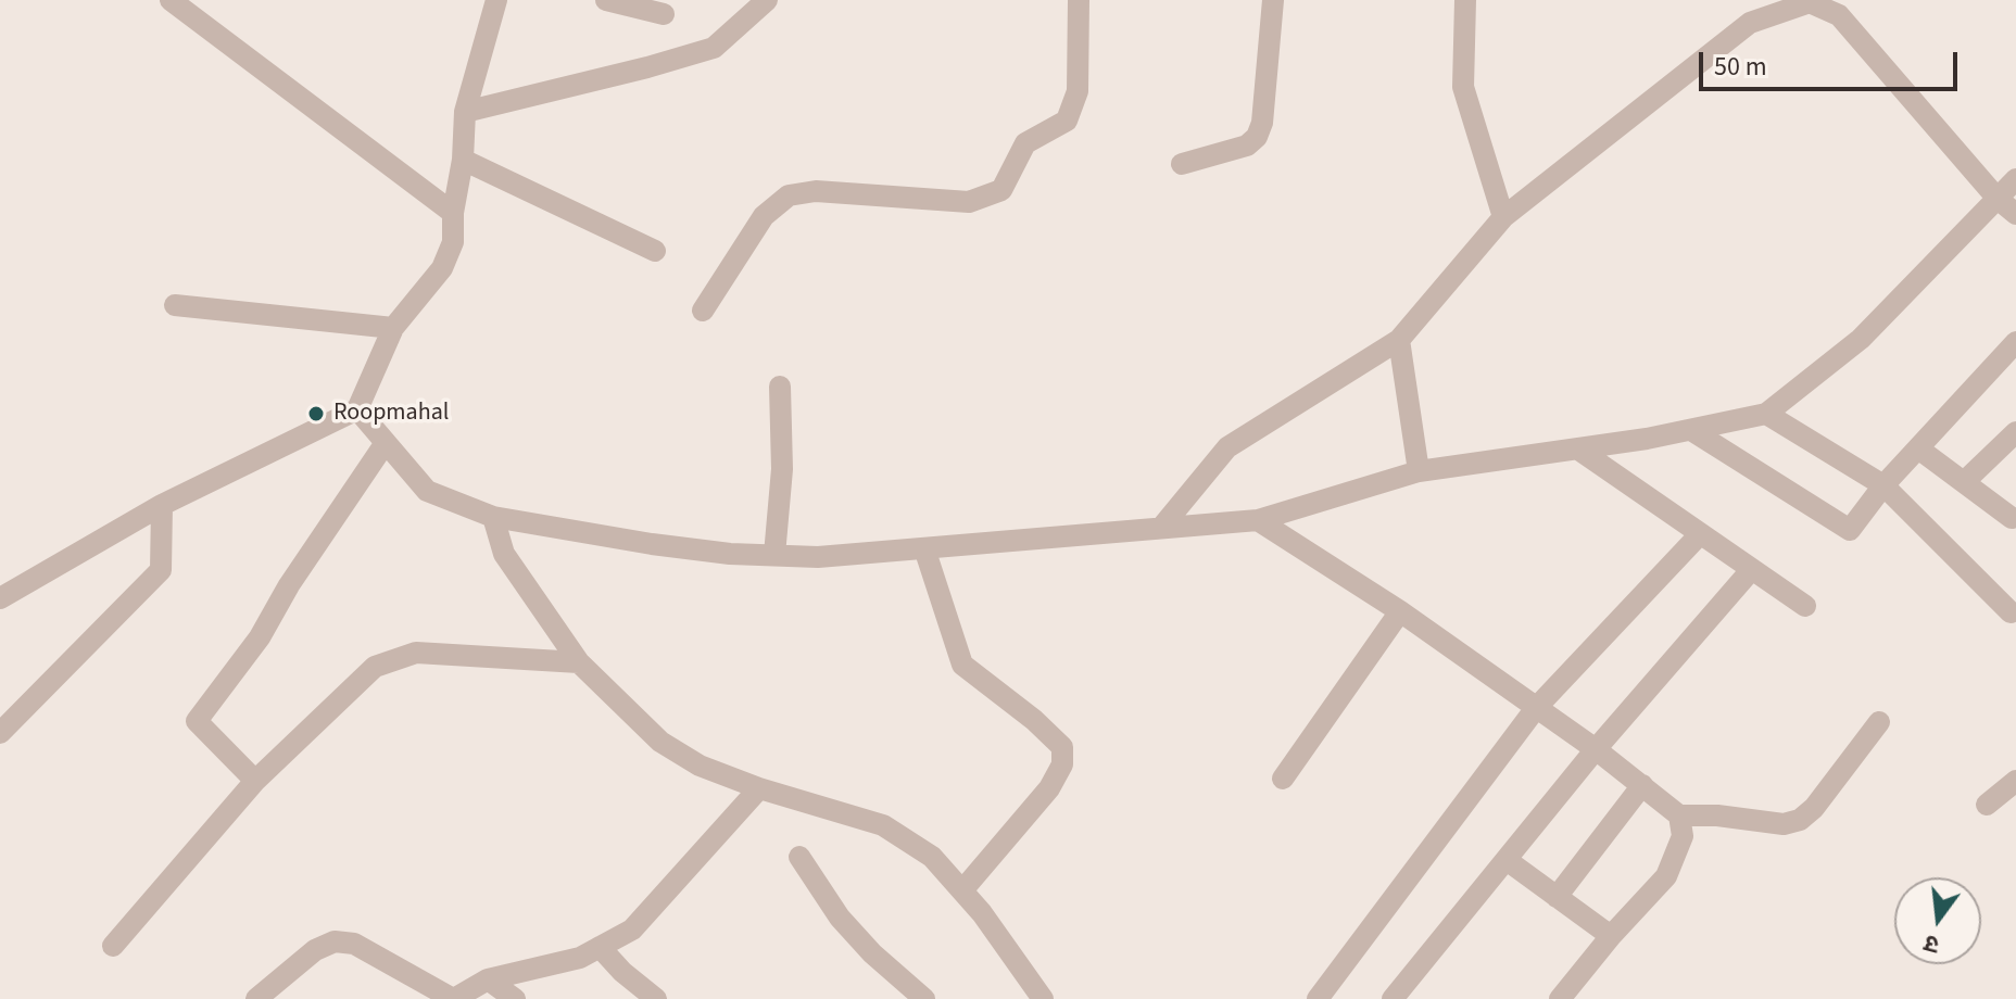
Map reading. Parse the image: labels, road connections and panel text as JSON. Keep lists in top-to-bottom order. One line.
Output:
{"places":["Roopmahal"],"scale_bar":"50 m","north":"bottom"}
